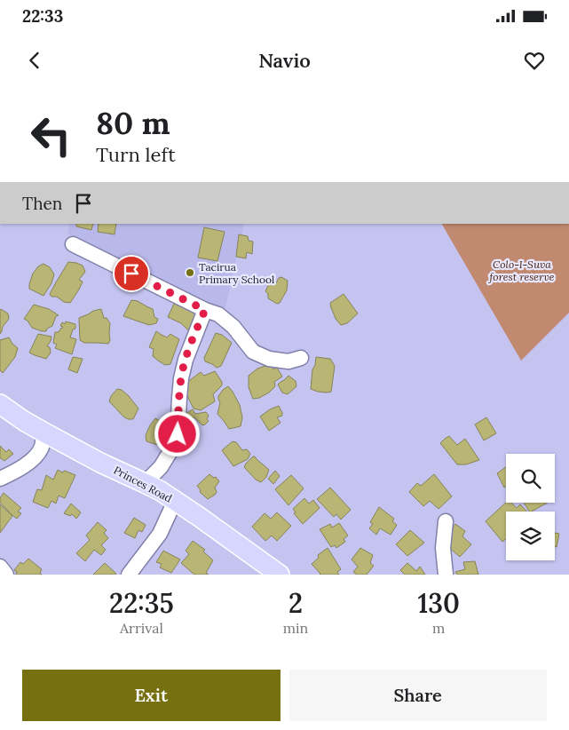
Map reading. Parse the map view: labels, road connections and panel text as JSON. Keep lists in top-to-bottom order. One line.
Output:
{"streets":{"main road":["Princes Road"]},"parks":["Colo-I-Suva forest reserve"],"places":["Tacirua Primary School"],"page":{"status":"22:33","header":"Navio","turn":["80 m","Turn left"],"then":"Then","eta":["22:35","Arrival","2","min","130","m"],"buttons":["Exit","Share"]}}
